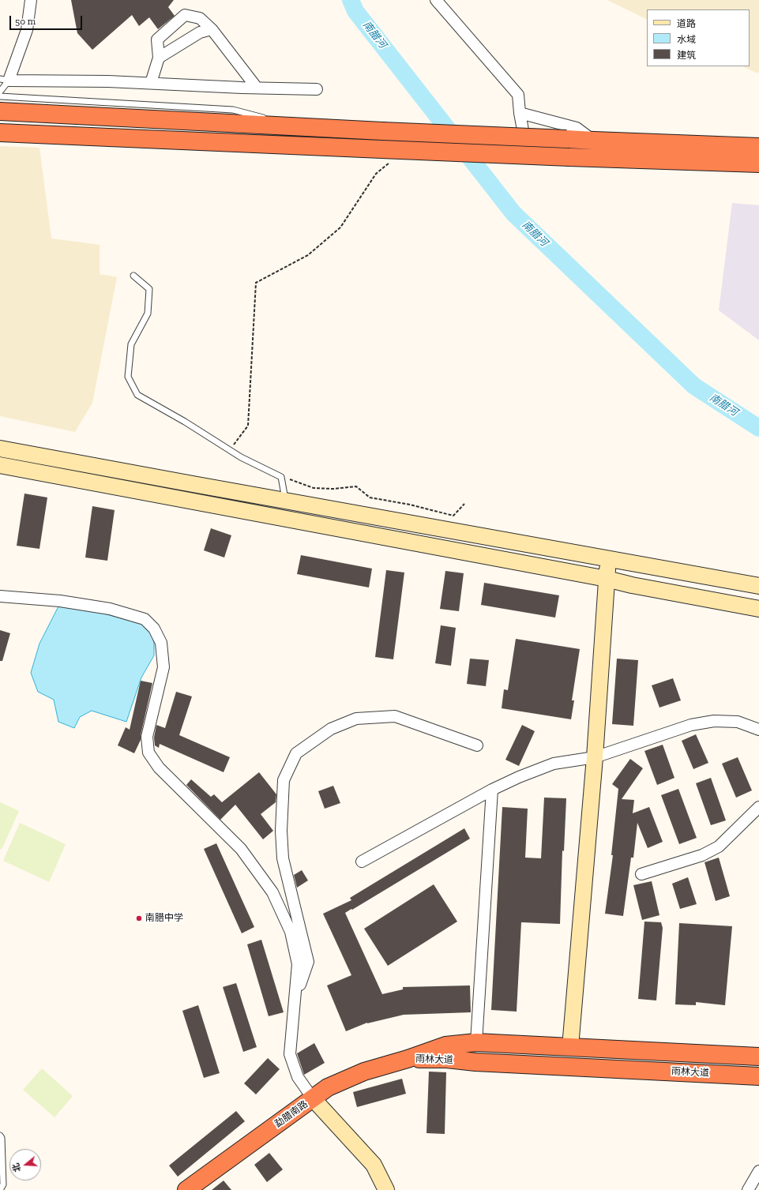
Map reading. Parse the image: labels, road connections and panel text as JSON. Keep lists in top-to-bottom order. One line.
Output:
{"streets":{"highway":["雨林大道","勐腊南路"]},"crossings":[["雨林大道","勐腊南路"]],"water":["南腊河"],"places":["南腊中学"],"legend":["道路","水域","建筑"],"scale_bar":"50 m","north":"left"}
